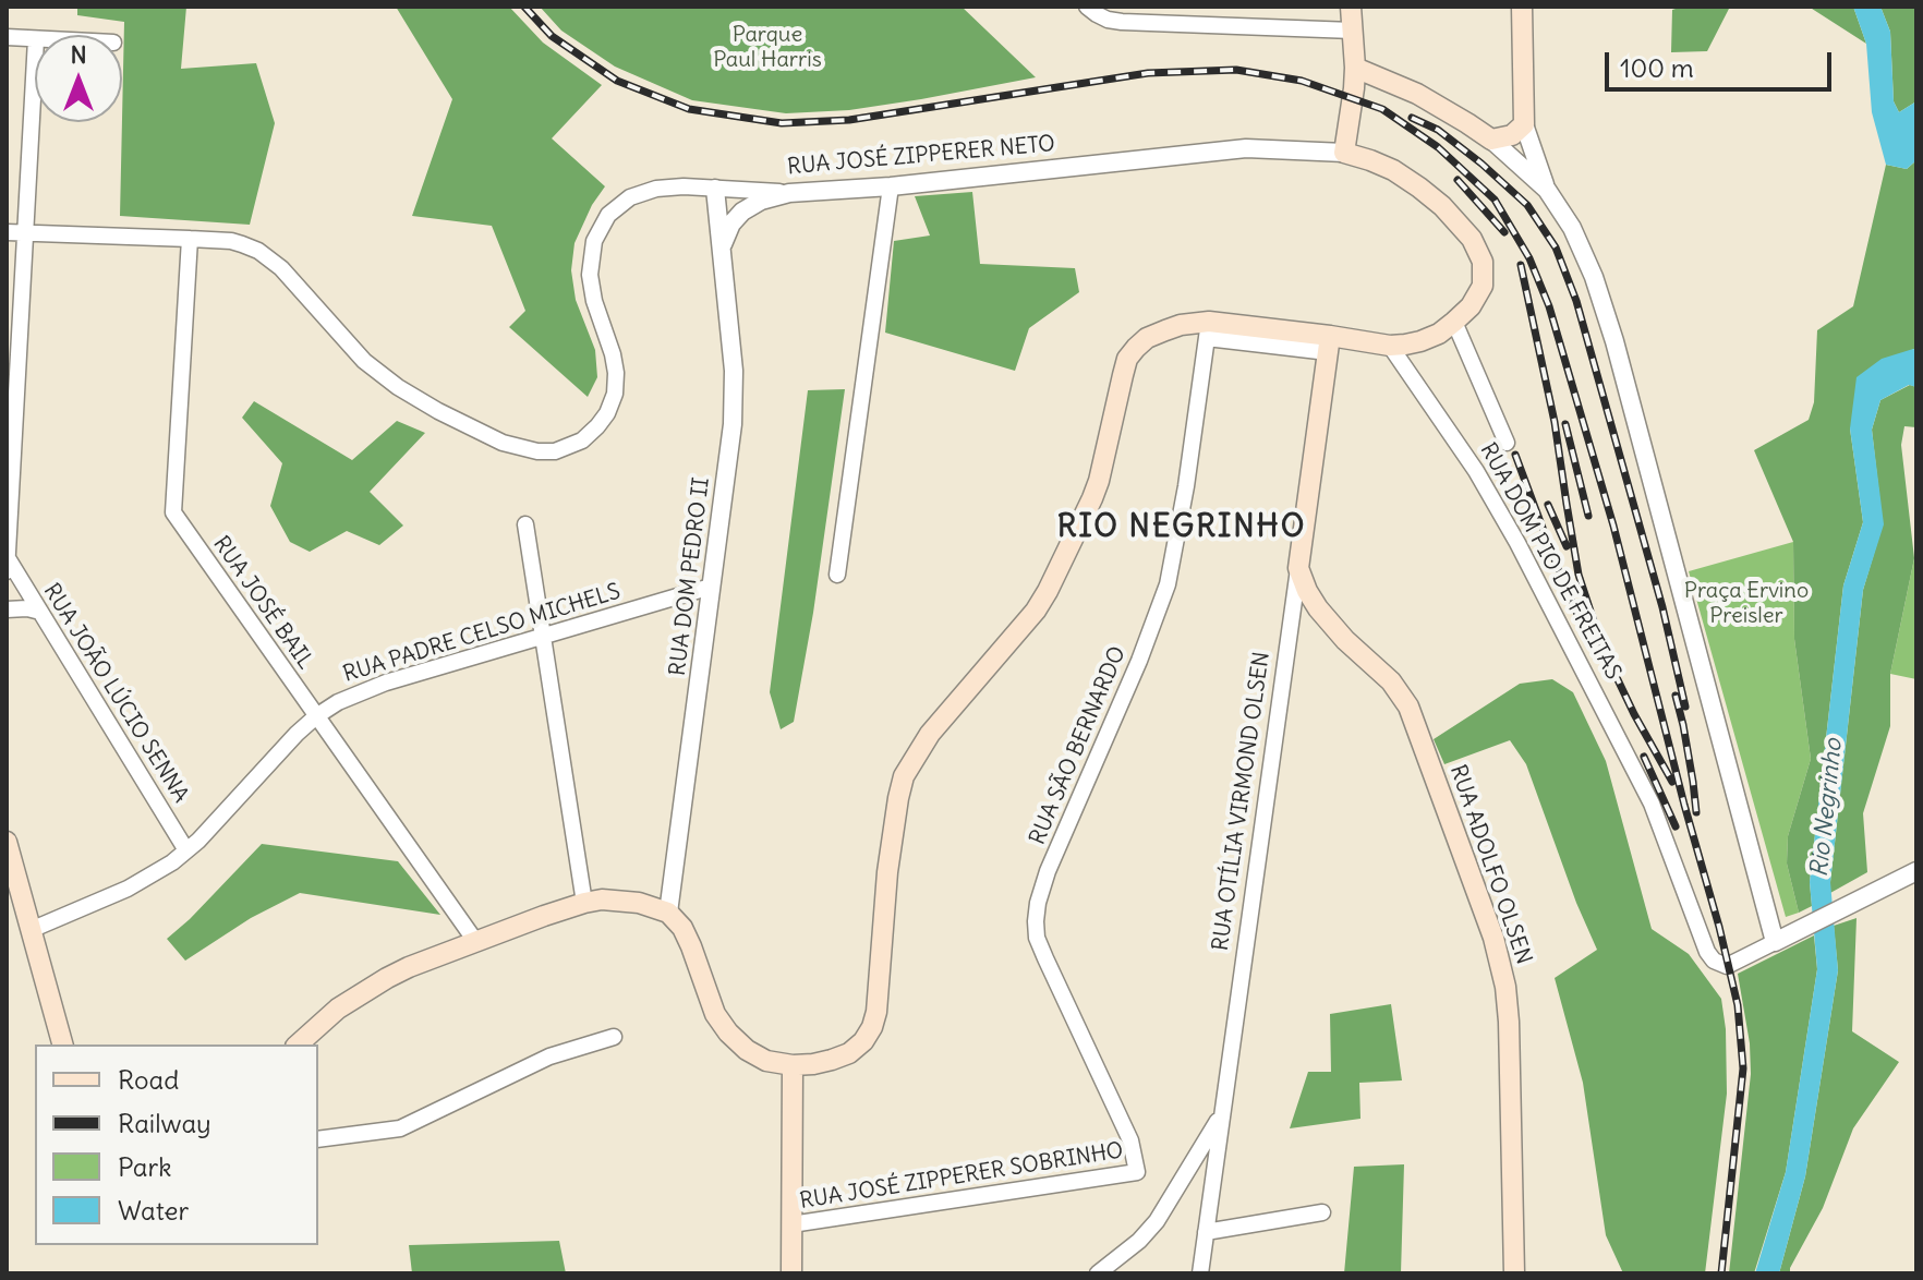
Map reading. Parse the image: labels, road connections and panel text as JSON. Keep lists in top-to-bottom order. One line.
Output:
{"streets":{"main road":["RUA JOSÉ ZIPPERER NETO","RUA OTÍLIA VIRMOND OLSEN","RUA ADOLFO OLSEN"],"street":["RUA DOM PIO DE FREITAS","RUA DOM PEDRO II","RUA JOSÉ BAIL","RUA PADRE CELSO MICHELS","RUA JOÃO LÚCIO SENNA","RUA SÃO BERNARDO","RUA JOSÉ ZIPPERER SOBRINHO"]},"crossings":[["RUA JOSÉ ZIPPERER NETO","RUA DOM PIO DE FREITAS"],["RUA JOSÉ ZIPPERER NETO","RUA DOM PEDRO II"],["RUA JOSÉ ZIPPERER NETO","RUA JOSÉ BAIL"],["RUA DOM PEDRO II","RUA PADRE CELSO MICHELS"],["RUA JOSÉ BAIL","RUA PADRE CELSO MICHELS"],["RUA PADRE CELSO MICHELS","RUA JOÃO LÚCIO SENNA"],["RUA SÃO BERNARDO","RUA JOSÉ ZIPPERER SOBRINHO"],["RUA OTÍLIA VIRMOND OLSEN","RUA ADOLFO OLSEN"]],"districts":["RIO NEGRINHO"],"water":["Rio Negrinho"],"parks":["Parque Paul Harris","Praça Ervino Preisler"],"legend":["Road","Railway","Park","Water"],"scale_bar":"100 m","north":"top"}
